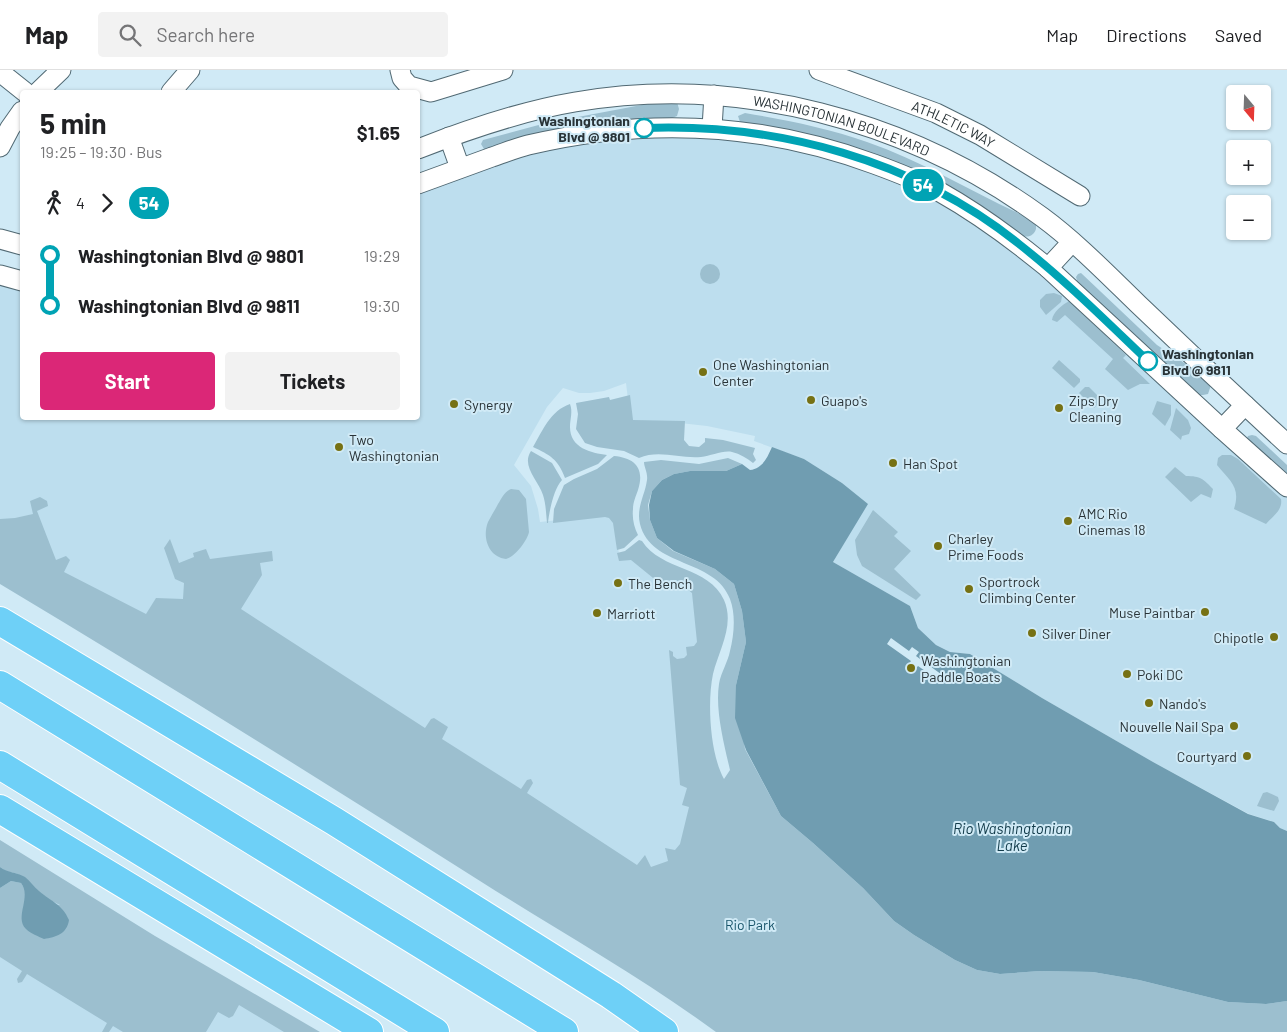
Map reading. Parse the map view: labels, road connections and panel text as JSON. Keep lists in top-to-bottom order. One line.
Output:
{"streets":{"street":["ATHLETIC WAY","WASHINGTONIAN BOULEVARD"]},"water":["Rio Washingtonian Lake"],"parks":["Rio Park"],"places":["Washingtonian Blvd @ 9801","Washingtonian Blvd @ 9811","One Washingtonian Center","Guapo's","Synergy","Zips Dry Cleaning","Two Washingtonian","Han Spot","AMC Rio Cinemas 18","Charley Prime Foods","The Bench","Sportrock Climbing Center","Muse Paintbar","Marriott","Silver Diner","Chipotle","Washingtonian Paddle Boats","Poki DC","Nando's","Nouvelle Nail Spa","Courtyard"],"lines":["bus line 54"],"north":"bottom","page":{"header":"Map","search":"Search here","nav":["Map","Directions","Saved"],"on_map":"54","map_buttons":["+","−"],"heading":["5 min","19:25 – 19:30 · Bus","$1.65"],"legs":["4","54"],"list":[{"name":"Washingtonian Blvd @ 9801","value":"19:29"},{"name":"Washingtonian Blvd @ 9811","value":"19:30"}],"buttons":["Start","Tickets"]}}
